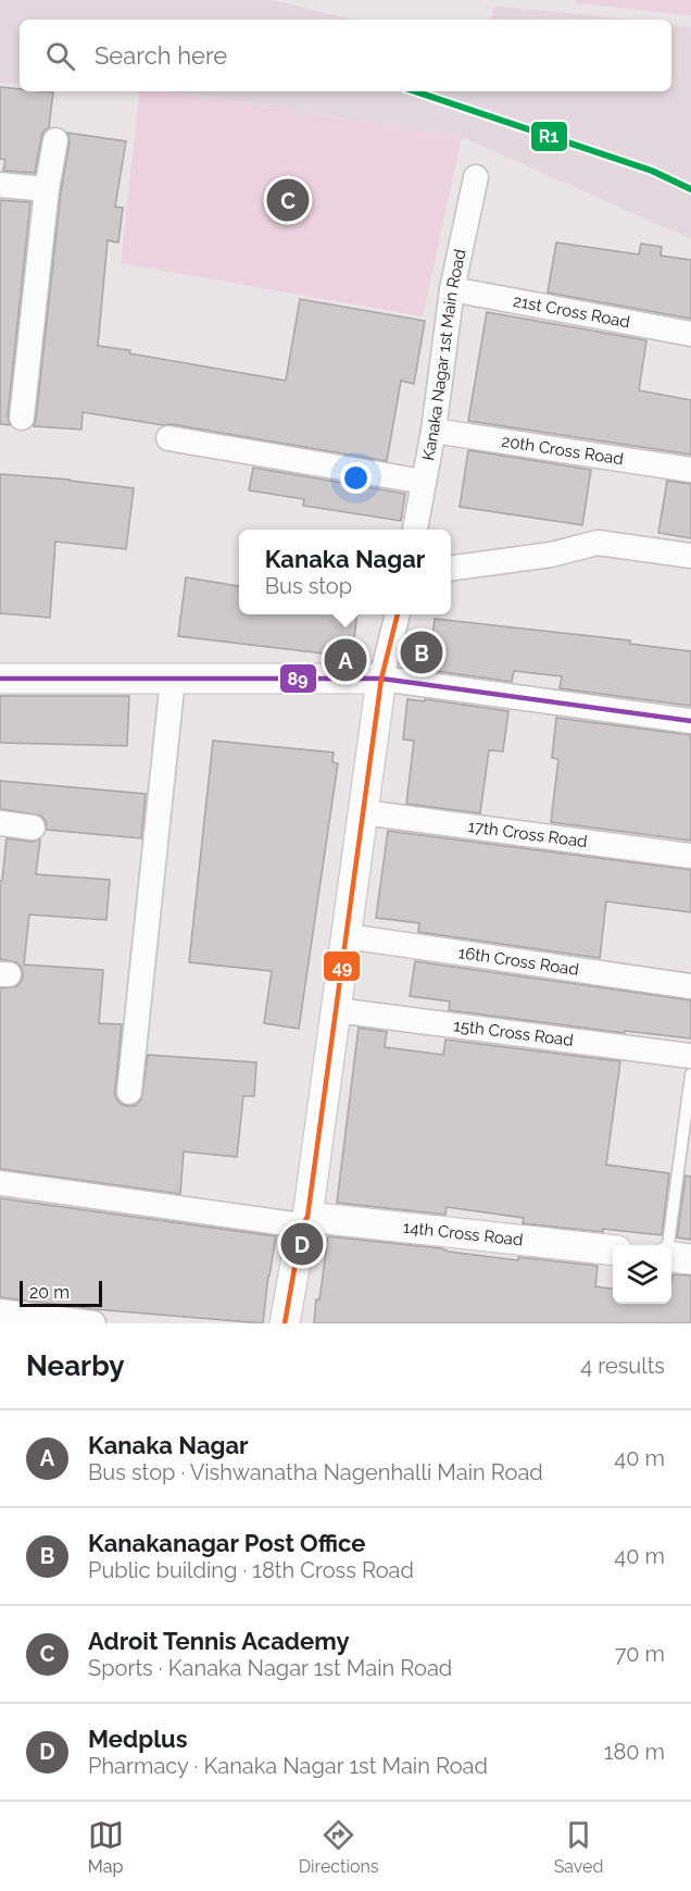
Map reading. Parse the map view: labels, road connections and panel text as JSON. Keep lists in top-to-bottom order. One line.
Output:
{"streets":{"street":["21st Cross Road","Kanaka Nagar 1st Main Road","20th Cross Road","17th Cross Road","16th Cross Road","15th Cross Road","14th Cross Road"]},"crossings":[["21st Cross Road","Kanaka Nagar 1st Main Road"],["Kanaka Nagar 1st Main Road","20th Cross Road"]],"lines":["transit line R1","transit line 49","transit line 89"],"scale_bar":"20 m","page":{"search":"Search here","pins":["C","B","A","D"],"popup":["Kanaka Nagar","Bus stop"],"scale":"20 m","heading":["Nearby","4 results"],"list":[{"mark":"A","name":"Kanaka Nagar","note":"Bus stop · Vishwanatha Nagenhalli Main Road","value":"40 m"},{"mark":"B","name":"Kanakanagar Post Office","note":"Public building · 18th Cross Road","value":"40 m"},{"mark":"C","name":"Adroit Tennis Academy","note":"Sports · Kanaka Nagar 1st Main Road","value":"70 m"},{"mark":"D","name":"Medplus","note":"Pharmacy · Kanaka Nagar 1st Main Road","value":"180 m"}],"nav":["Map","Directions","Saved"]}}
